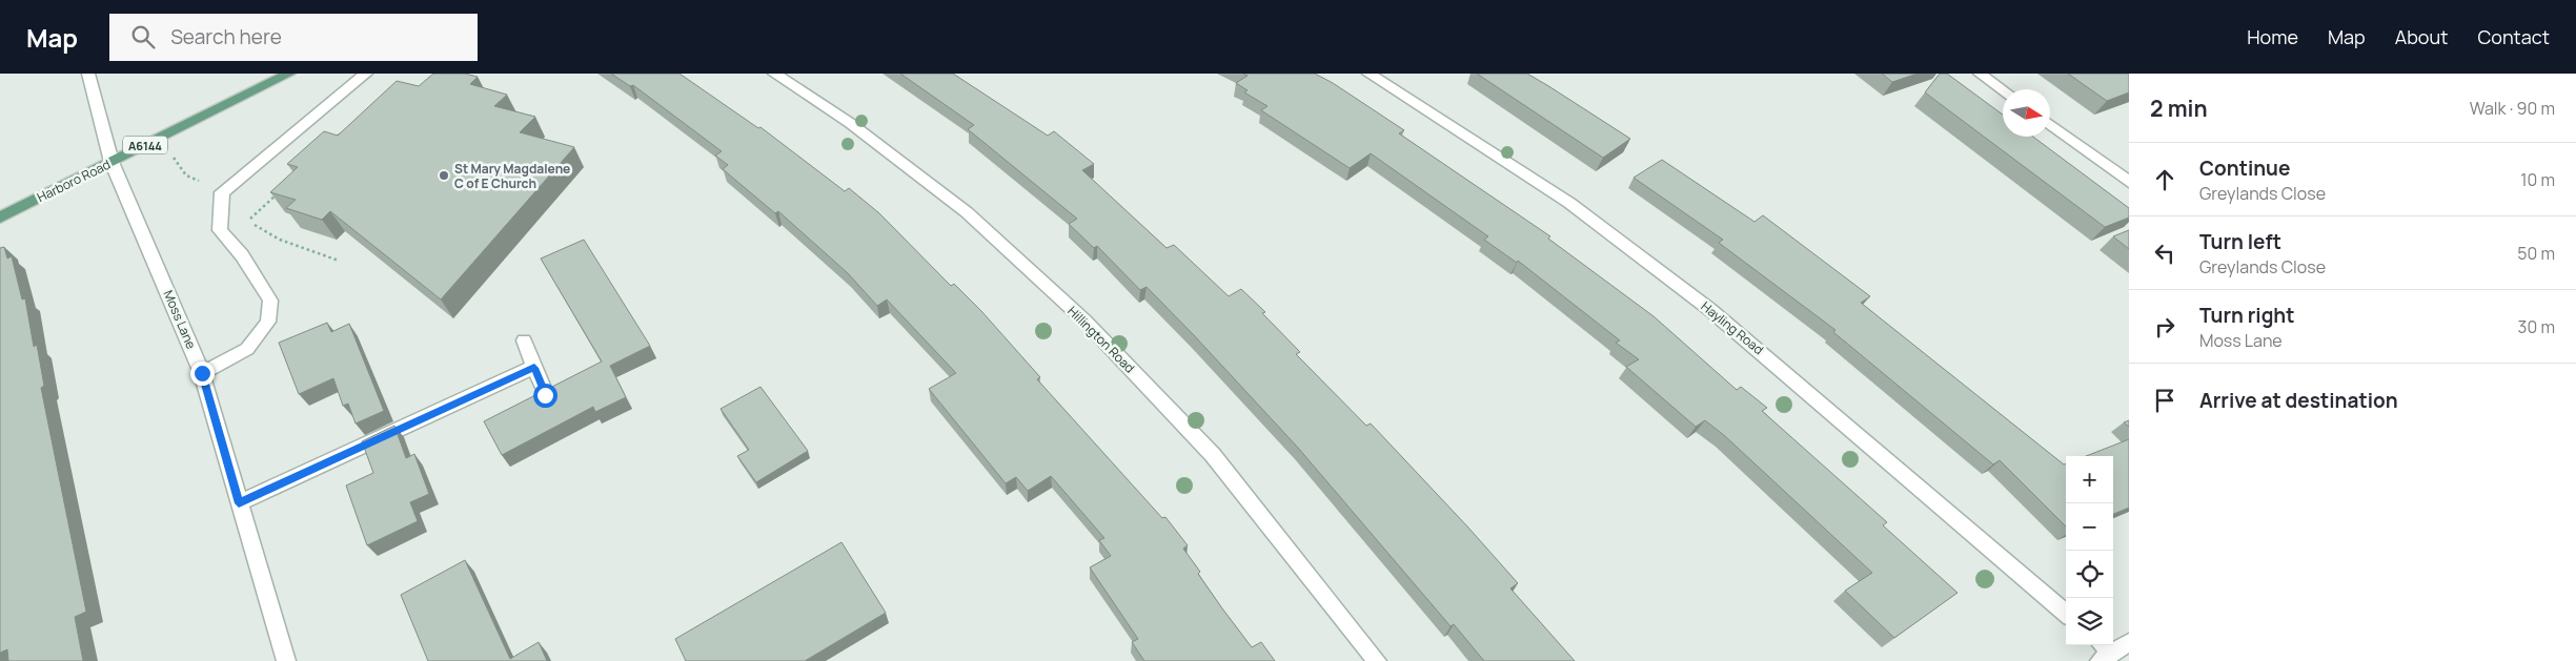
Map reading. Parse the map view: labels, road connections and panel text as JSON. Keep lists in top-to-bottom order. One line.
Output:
{"streets":{"main road":["A6144","Harboro Road"],"street":["Moss Lane","Hayling Road","Hillington Road"]},"crossings":[["Harboro Road","Moss Lane"]],"places":["St Mary Magdalene C of E Church"],"north":"right","page":{"header":"Map","search":"Search here","nav":["Home","Map","About","Contact"],"heading":["2 min","Walk · 90 m"],"list":[["Continue","Greylands Close","10 m"],["Turn left","Greylands Close","50 m"],["Turn right","Moss Lane","30 m"],"Arrive at destination"],"map_buttons":["+","−"]}}
